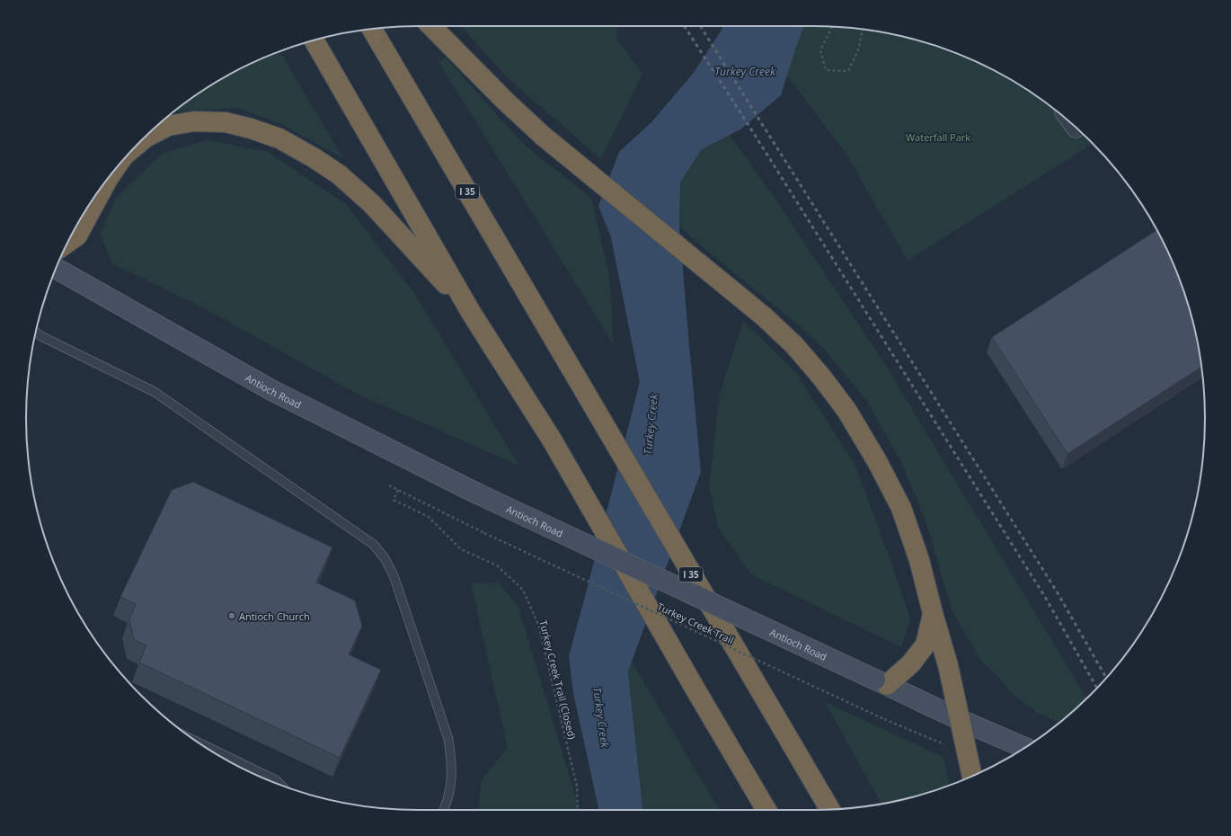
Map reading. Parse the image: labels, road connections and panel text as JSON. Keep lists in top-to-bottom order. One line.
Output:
{"streets":{"highway":["I 35"],"main road":["Antioch Road"],"path":["Turkey Creek Trail","Turkey Creek Trail (Closed)"]},"crossings":[["Turkey Creek Trail","Turkey Creek Trail (Closed)"]],"water":["Turkey Creek"],"parks":["Waterfall Park"],"places":["Antioch Church"]}
